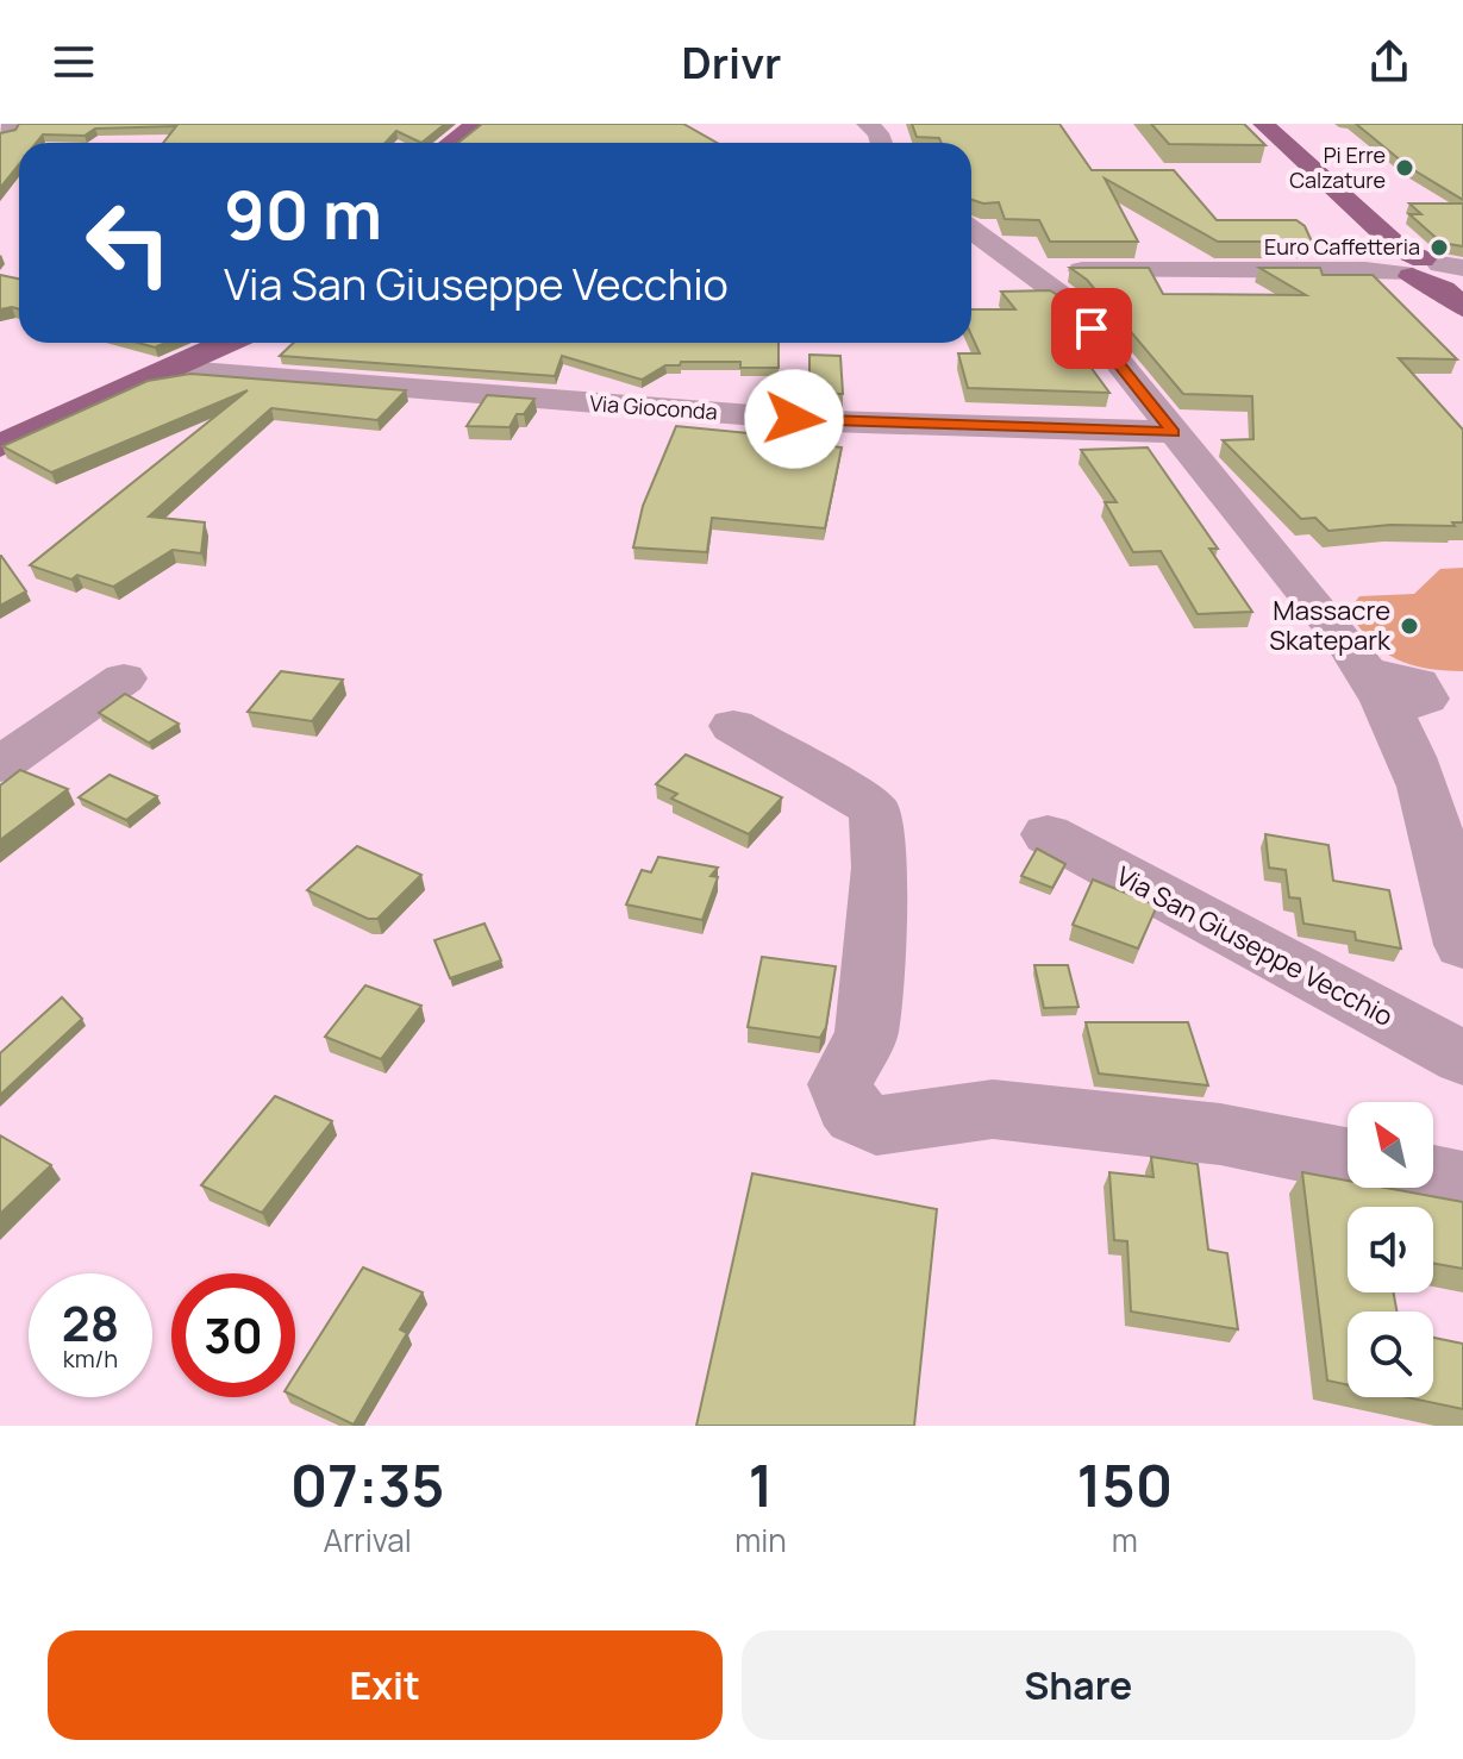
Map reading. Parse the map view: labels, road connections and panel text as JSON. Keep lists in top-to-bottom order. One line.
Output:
{"streets":{"street":["Via Gioconda","Via San Giuseppe Vecchio"]},"places":["Pi Erre Calzature","Euro Caffetteria","Massacre Skatepark"],"north":"top left","page":{"header":"Drivr","turn":["90 m","Via San Giuseppe Vecchio"],"speed":"28 km/h","limit":"30","eta":["07:35","Arrival","1","min","150","m"],"buttons":["Exit","Share"]}}
